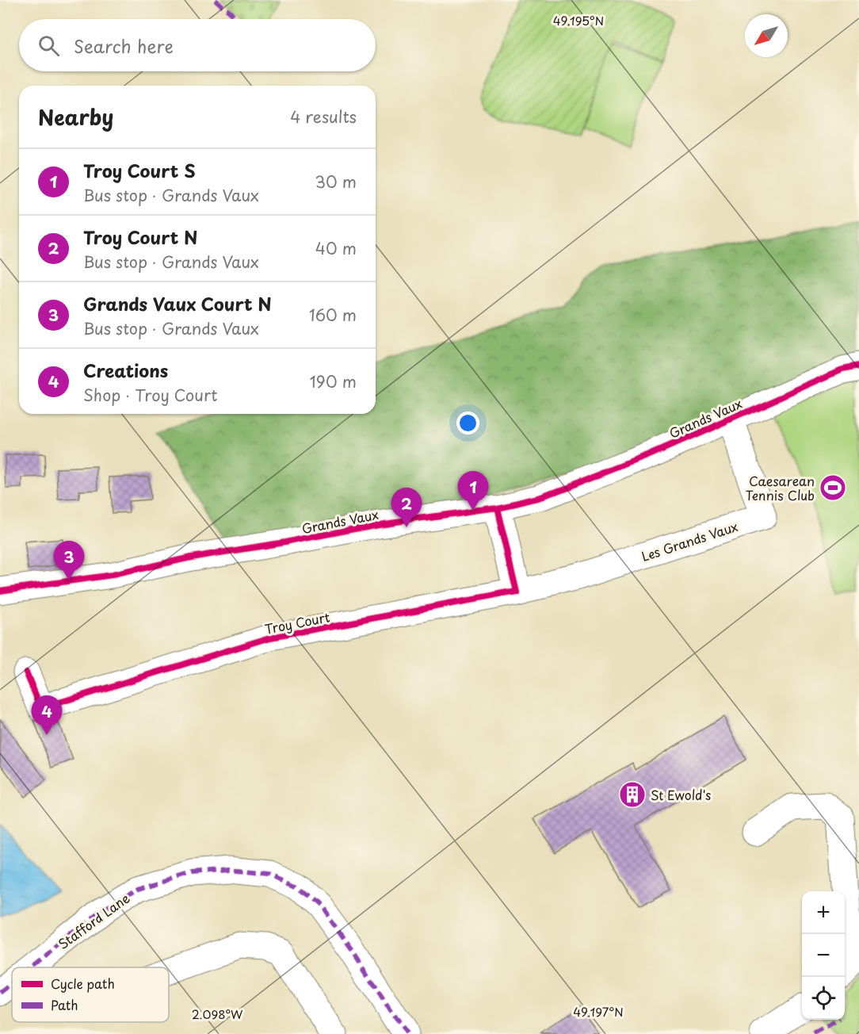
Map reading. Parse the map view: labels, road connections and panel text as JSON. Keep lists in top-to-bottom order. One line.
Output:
{"streets":{"street":["Grands Vaux","Les Grands Vaux","Troy Court","Stafford Lane"]},"crossings":[["Grands Vaux","Les Grands Vaux"],["Les Grands Vaux","Troy Court"]],"places":{"sports":["Caesarean Tennis Club"],"building":["St Ewold's"]},"legend":["Cycle path","Path"],"north":"bottom left","page":{"search":"Search here","heading":["Nearby","4 results"],"list":[{"mark":"1","name":"Troy Court S","note":"Bus stop · Grands Vaux","value":"30 m"},{"mark":"2","name":"Troy Court N","note":"Bus stop · Grands Vaux","value":"40 m"},{"mark":"3","name":"Grands Vaux Court N","note":"Bus stop · Grands Vaux","value":"160 m"},{"mark":"4","name":"Creations","note":"Shop · Troy Court","value":"190 m"}],"pins":["1","2","3","4"],"map_buttons":["+","−"]},"coordinates":["49.195°N","49.197°N","2.098°W"]}
